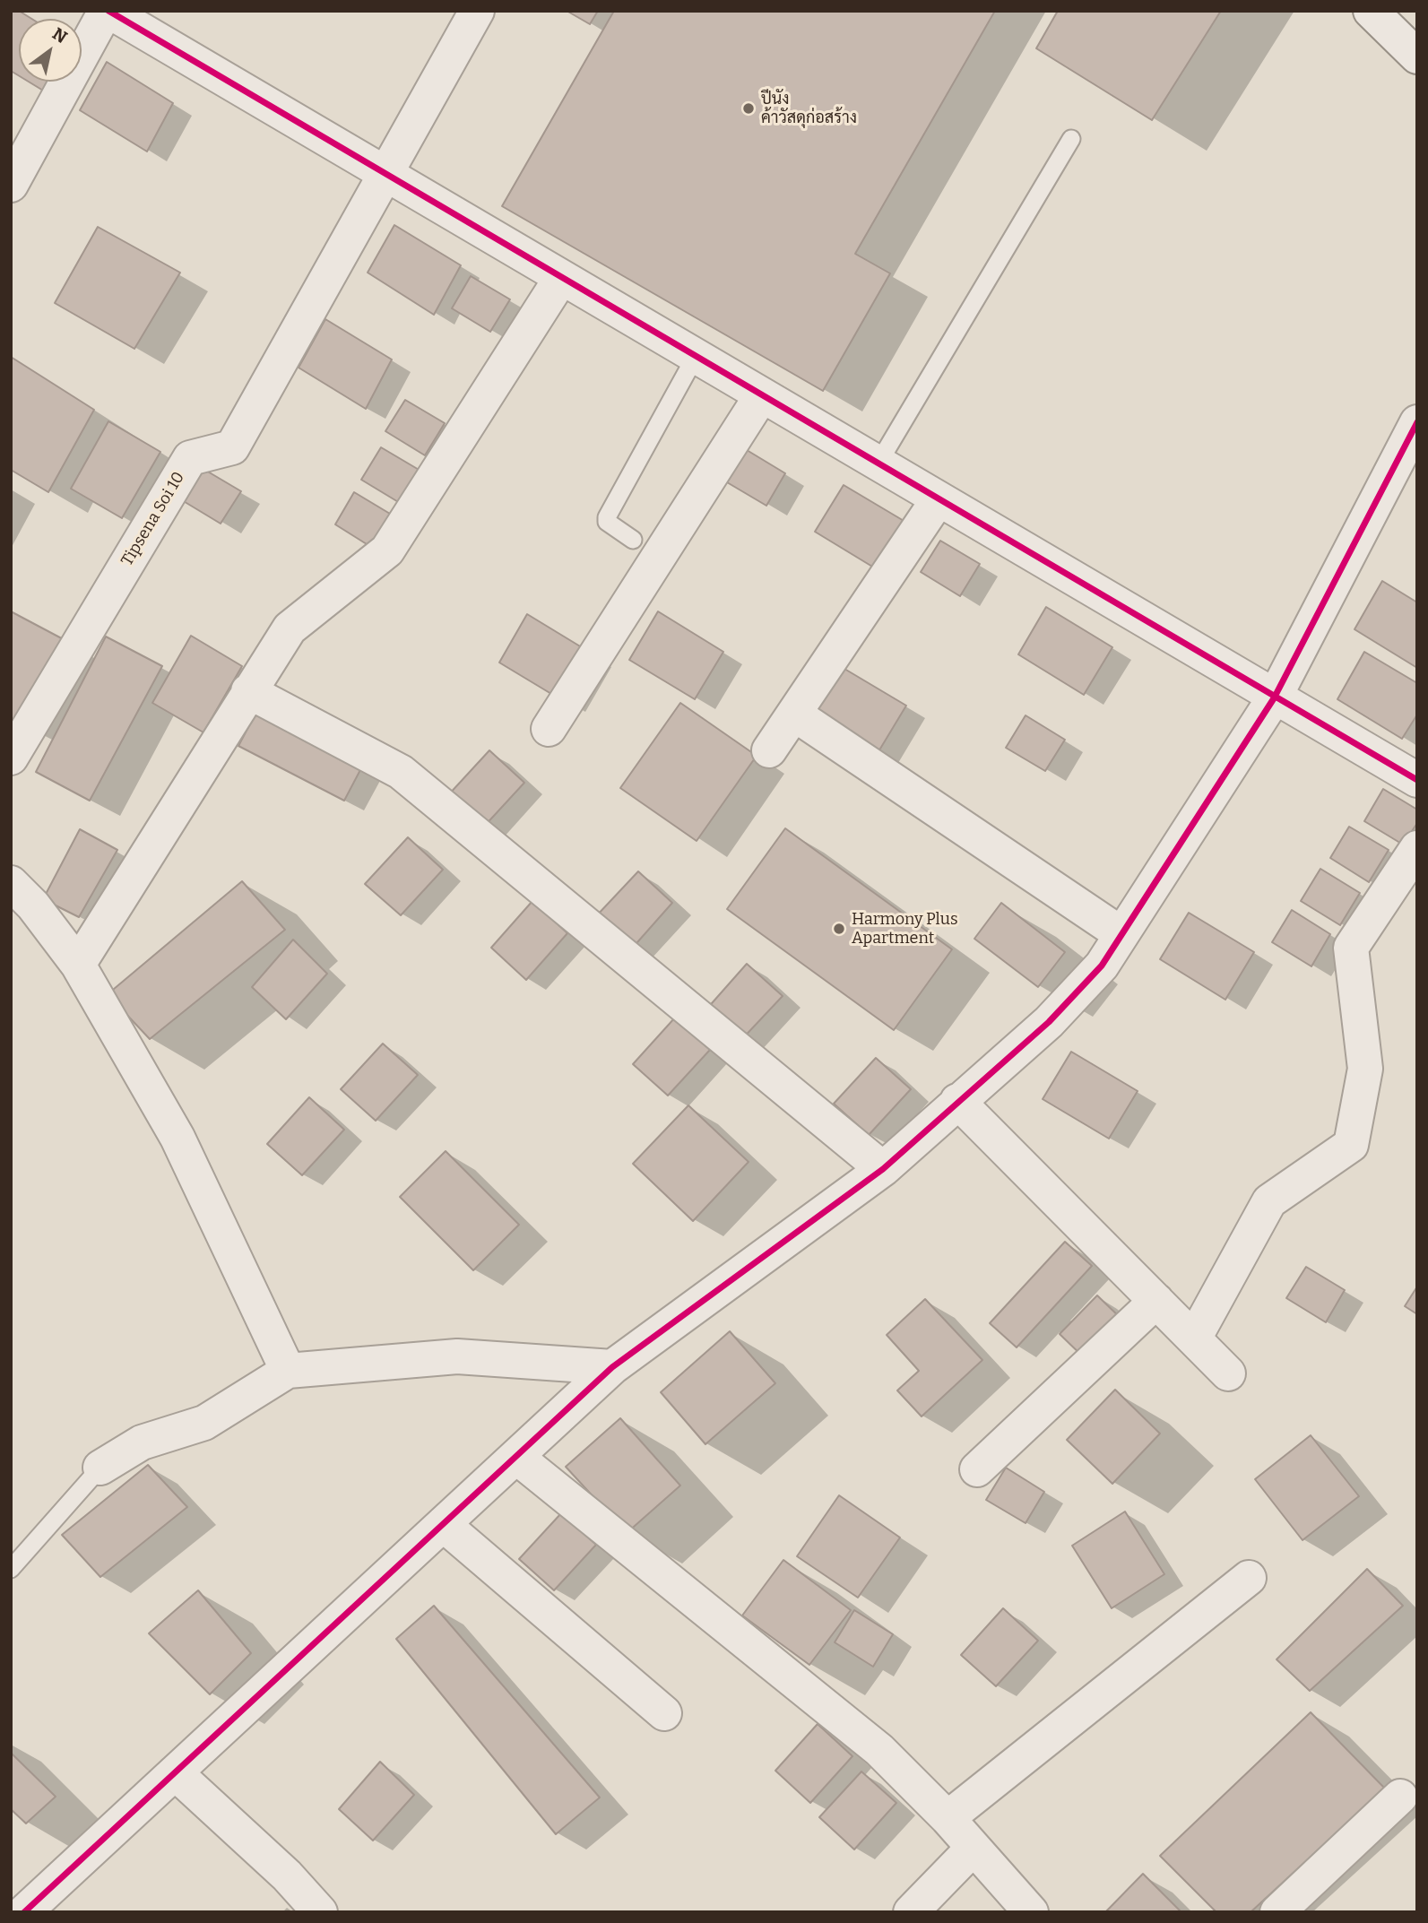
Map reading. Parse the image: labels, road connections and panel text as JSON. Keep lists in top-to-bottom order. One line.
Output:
{"streets":{"street":["Tipsena Soi 10"]},"places":["ปีนัง ค้าวัสดุก่อสร้าง","Harmony Plus Apartment"],"north":"top right"}
